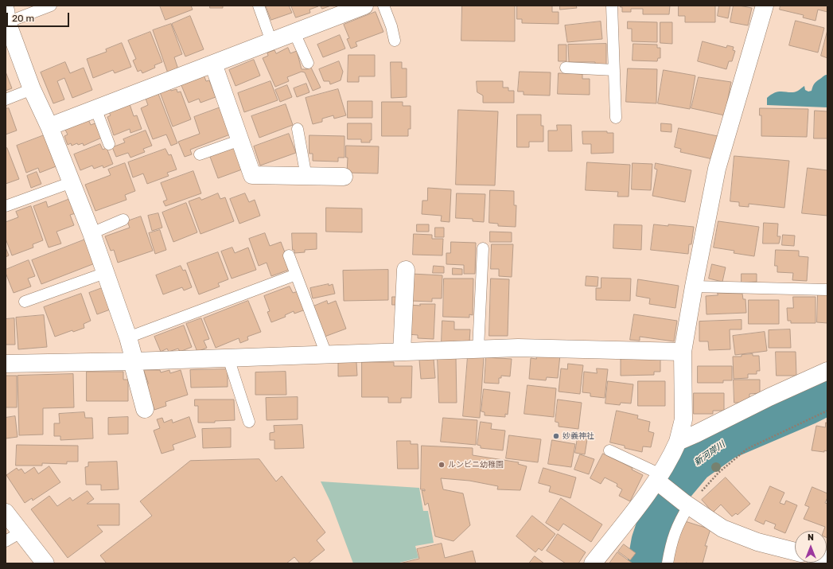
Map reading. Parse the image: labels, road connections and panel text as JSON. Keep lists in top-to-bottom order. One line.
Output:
{"water":["新河岸川"],"places":["妙義神社","ルンビニ幼稚園"],"scale_bar":"20 m","north":"top"}
